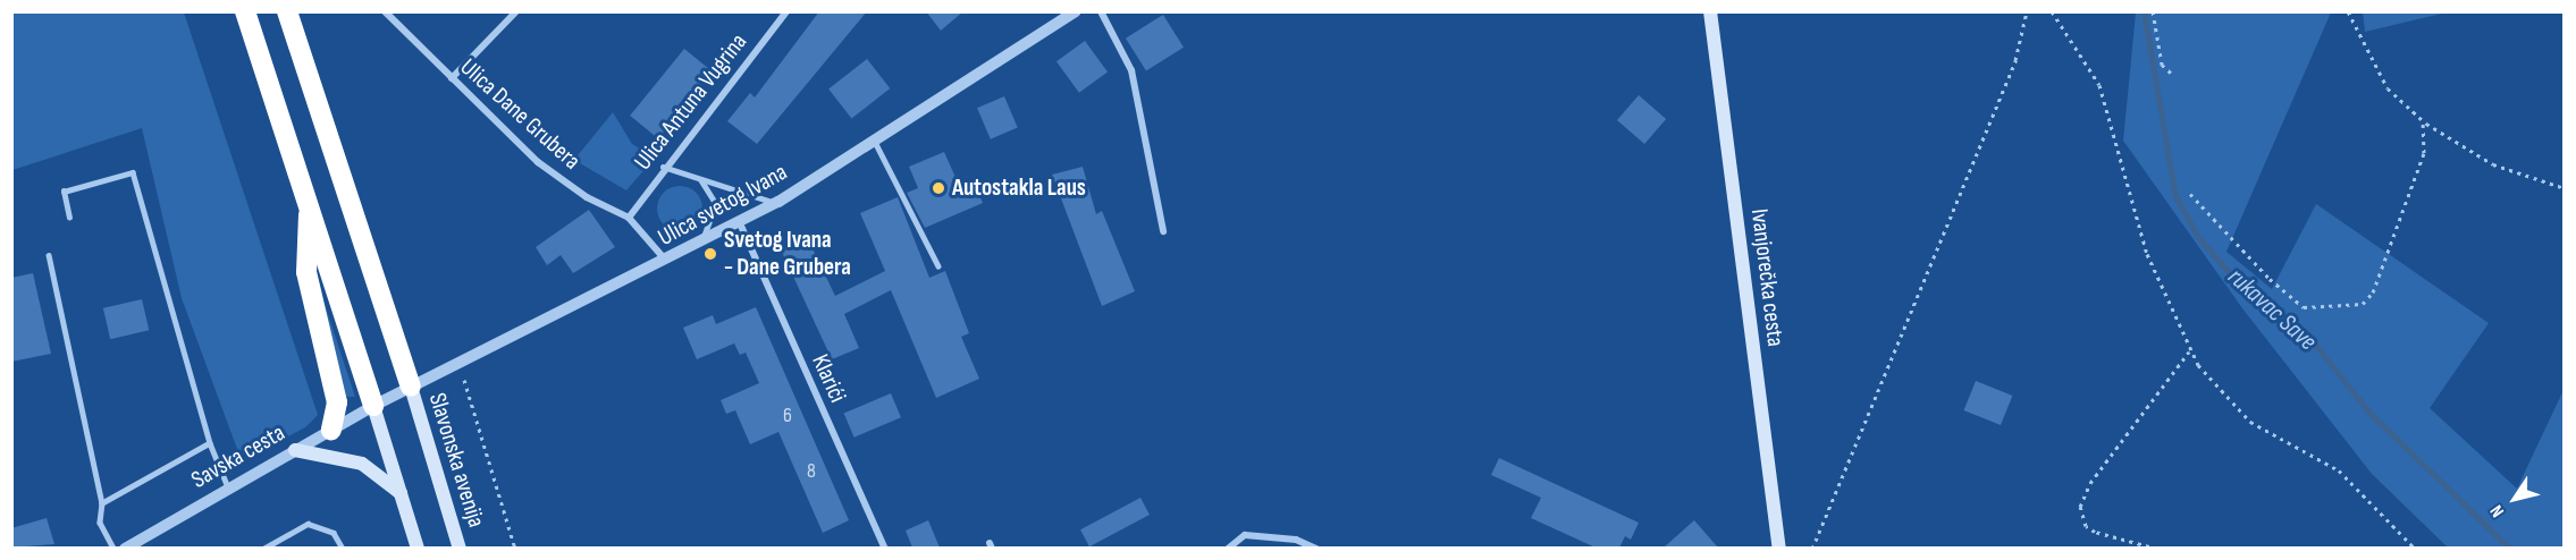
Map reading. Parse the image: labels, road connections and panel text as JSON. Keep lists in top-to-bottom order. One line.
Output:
{"streets":{"main road":["Ivanjorečka cesta","Slavonska avenija"],"street":["Ulica Antuna Vugrina","Ulica Dane Grubera","Ulica svetog Ivana","Klarići","Savska cesta"]},"crossings":[["Ulica Antuna Vugrina","Ulica Dane Grubera"],["Ulica Antuna Vugrina","Ulica svetog Ivana"],["Ulica Dane Grubera","Ulica svetog Ivana"],["Ulica svetog Ivana","Klarići"],["Ulica svetog Ivana","Savska cesta"],["Ulica svetog Ivana","Slavonska avenija"]],"water":["rukavac Save"],"places":["Autostakla Laus","Svetog Ivana - Dane Grubera"],"house_numbers":["6","8"],"north":"bottom left"}
